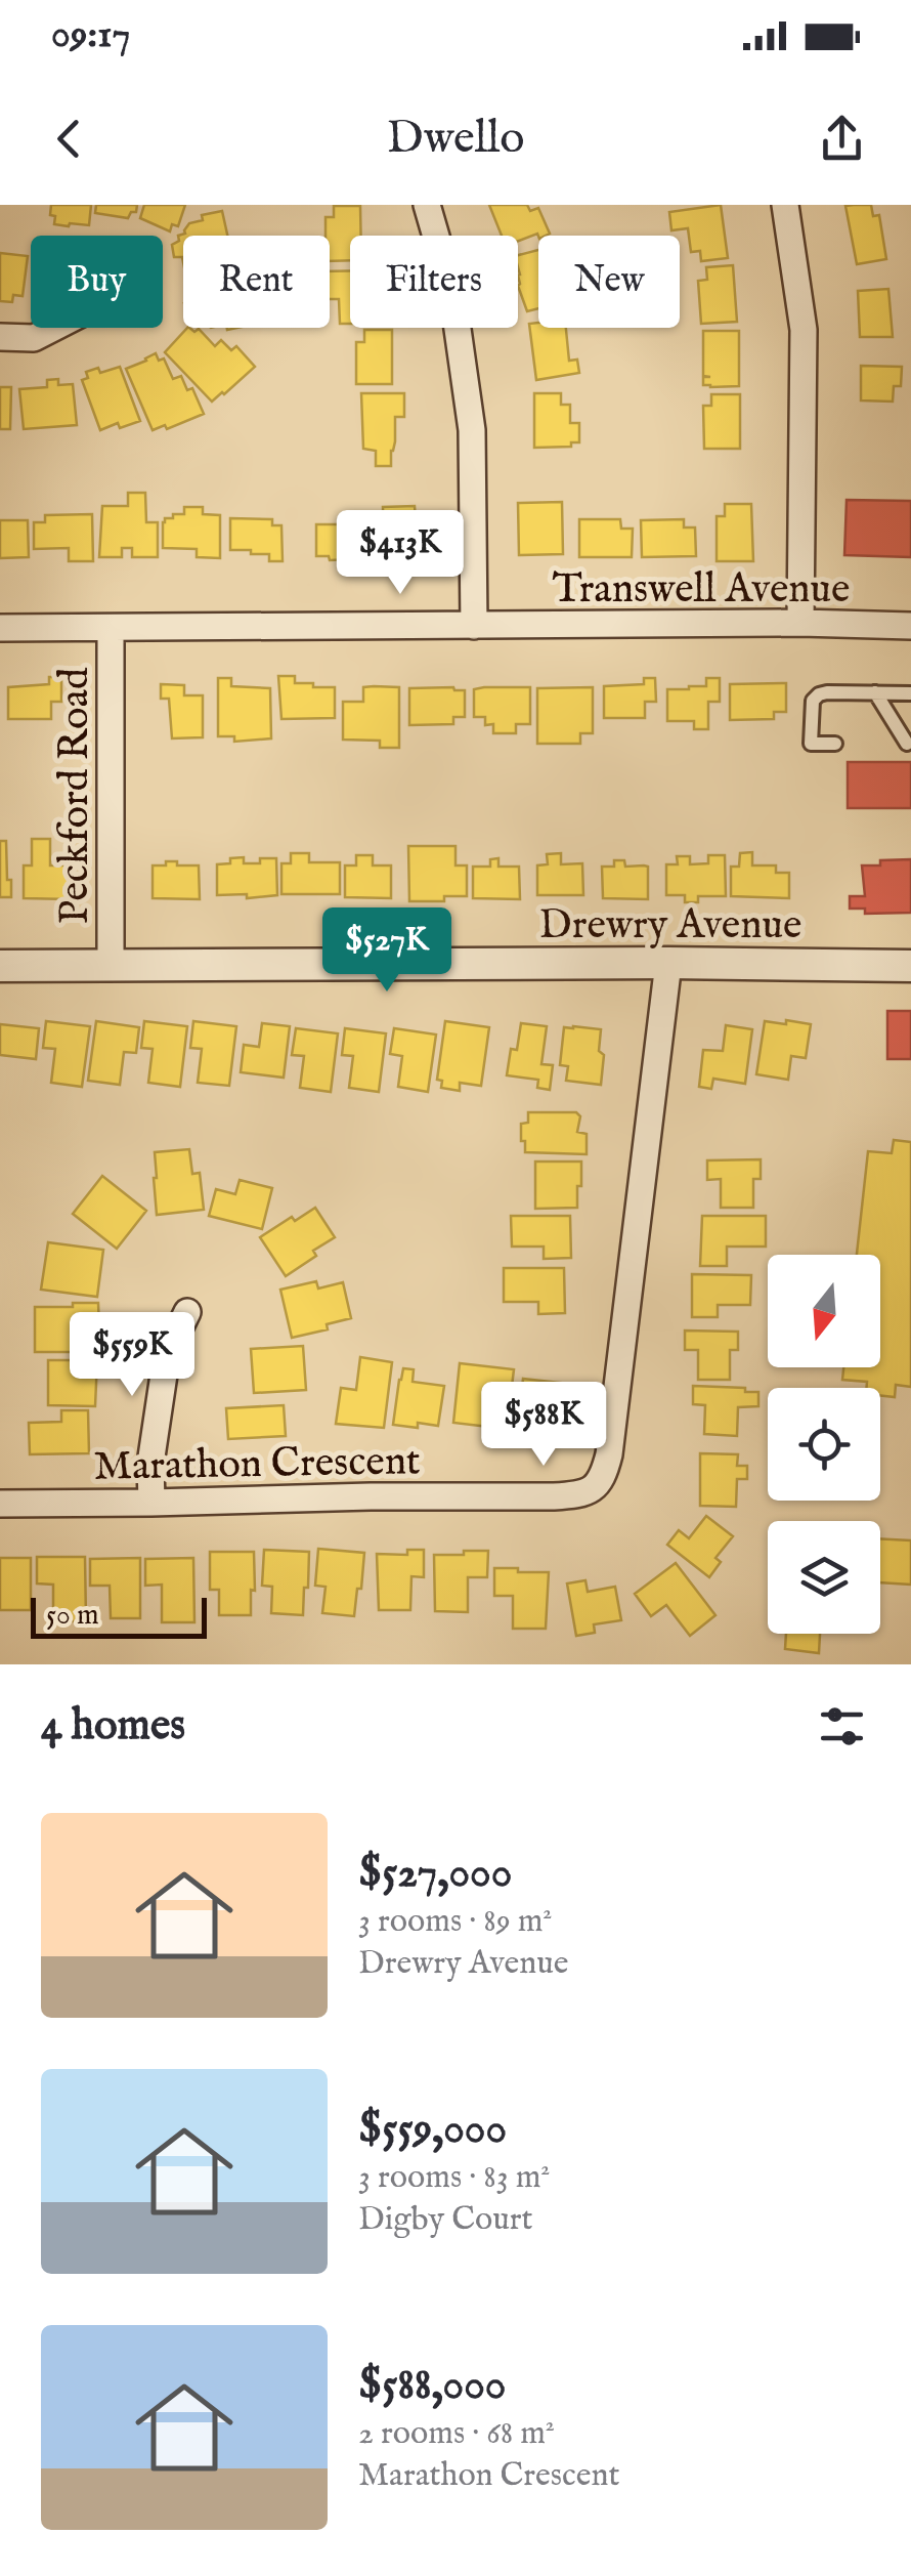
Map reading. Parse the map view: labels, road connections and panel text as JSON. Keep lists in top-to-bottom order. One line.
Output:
{"streets":{"street":["Transwell Avenue","Peckford Road","Drewry Avenue","Marathon Crescent"]},"crossings":[["Transwell Avenue","Peckford Road"],["Peckford Road","Drewry Avenue"],["Drewry Avenue","Marathon Crescent"]],"scale_bar":"50 m","north":"bottom","page":{"status":"09:17","header":"Dwello","chip":["Buy","Rent","Filters","New"],"price":["$413K","$527K","$559K","$588K"],"scale":"50 m","heading":"4 homes","list":[{"name":"$527,000","note":"3 rooms · 89 m² · Drewry Avenue"},{"name":"$559,000","note":"3 rooms · 83 m² · Digby Court"},{"name":"$588,000","note":"2 rooms · 68 m² · Marathon Crescent"}]}}
